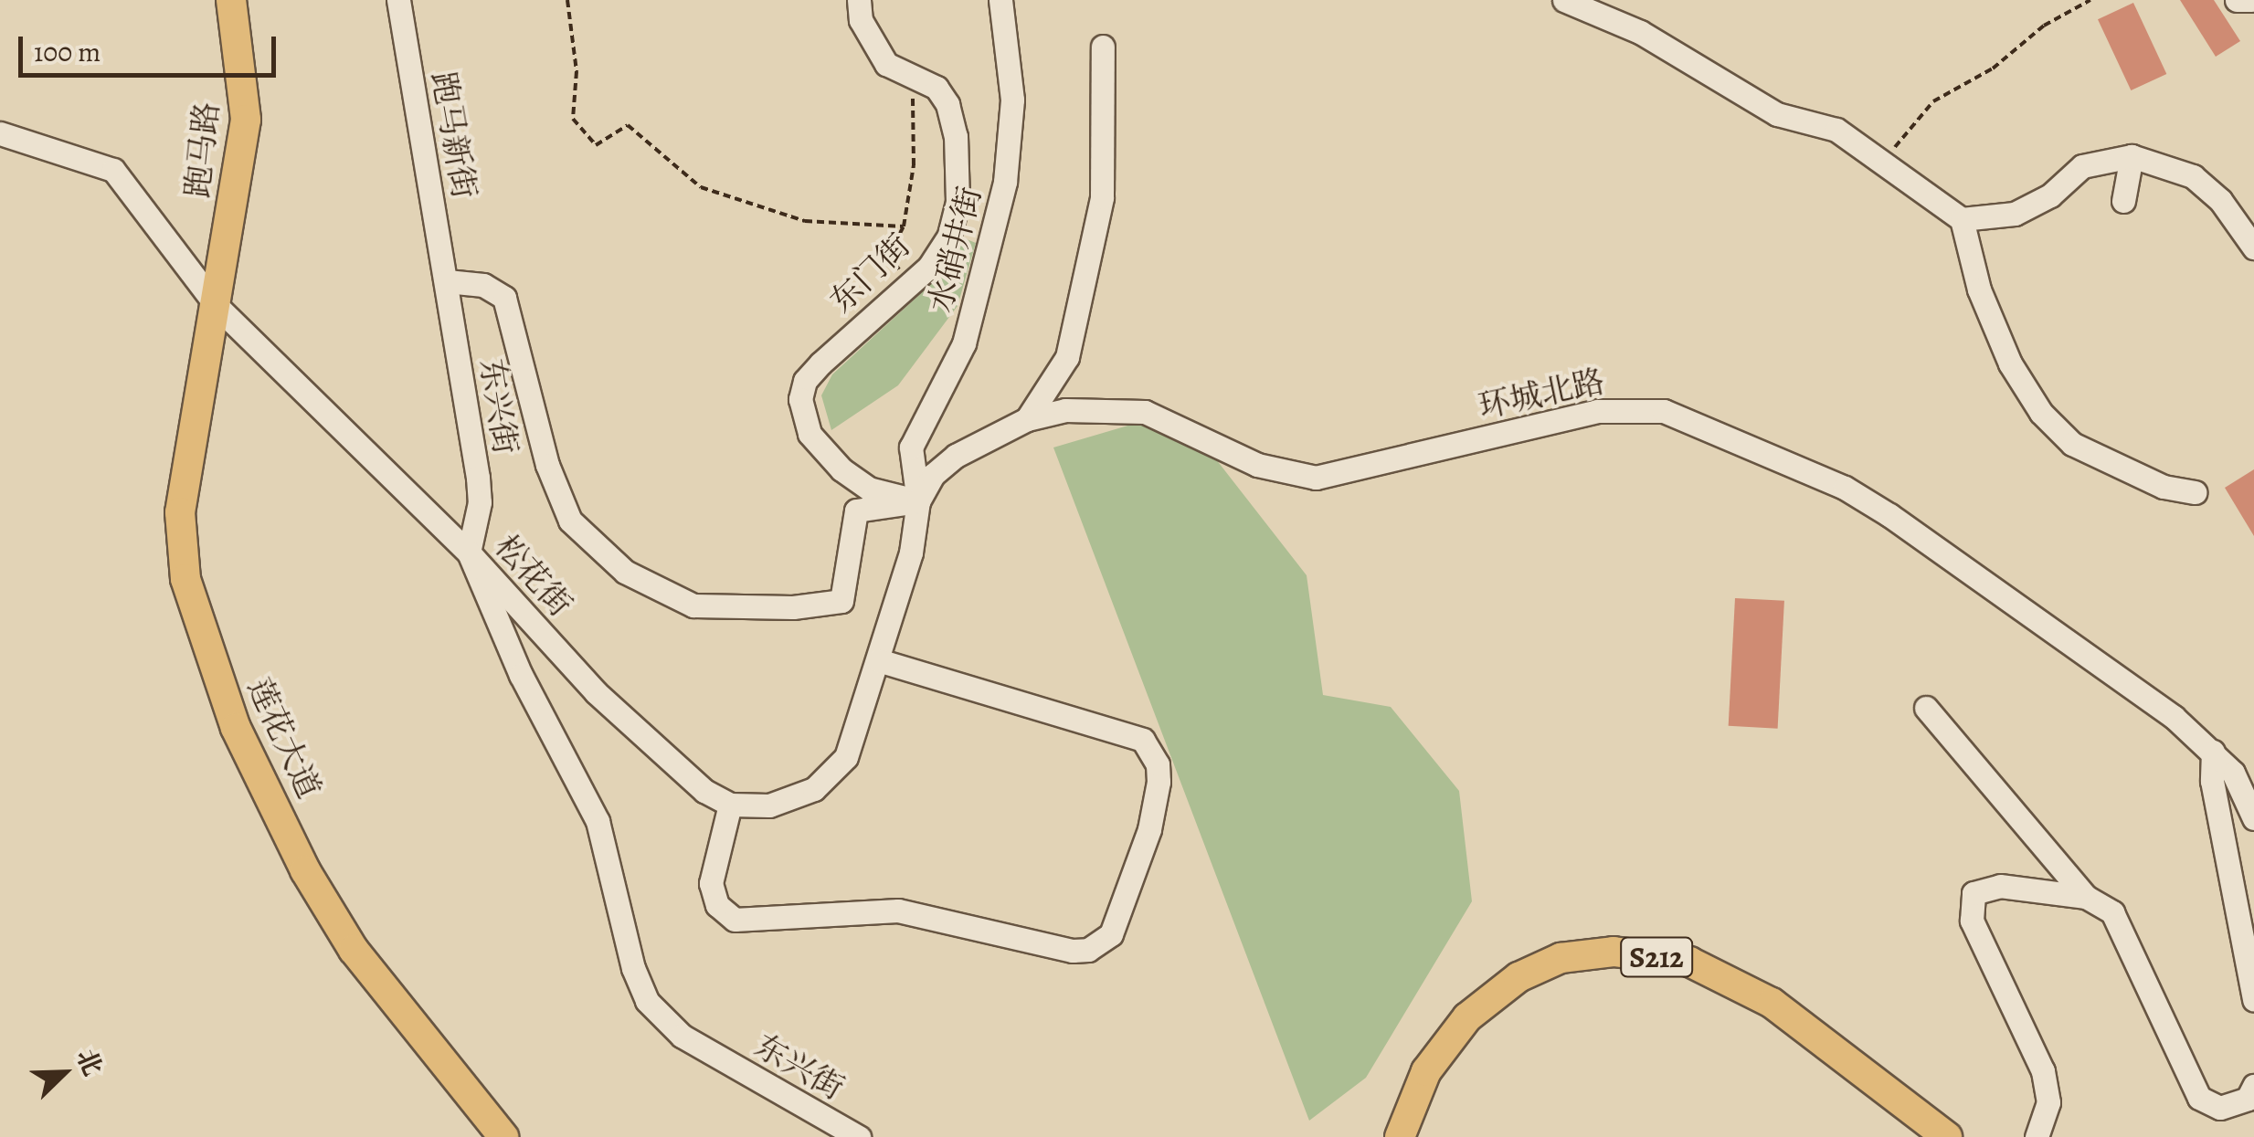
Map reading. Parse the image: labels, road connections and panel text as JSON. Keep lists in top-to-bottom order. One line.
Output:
{"streets":{"main road":["跑马路","莲花大道","S212"],"street":["跑马新街","水硝井街","东门街","环城北路","东兴街","松花街"]},"crossings":[["跑马新街","东兴街"],["跑马路","松花街"],["跑马路","莲花大道"],["水硝井街","东门街"],["水硝井街","环城北路"],["水硝井街","东兴街"],["东门街","环城北路"],["东门街","东兴街"],["环城北路","东兴街"],["东兴街","松花街"],["松花街","莲花大道"]],"scale_bar":"100 m","north":"top right"}
